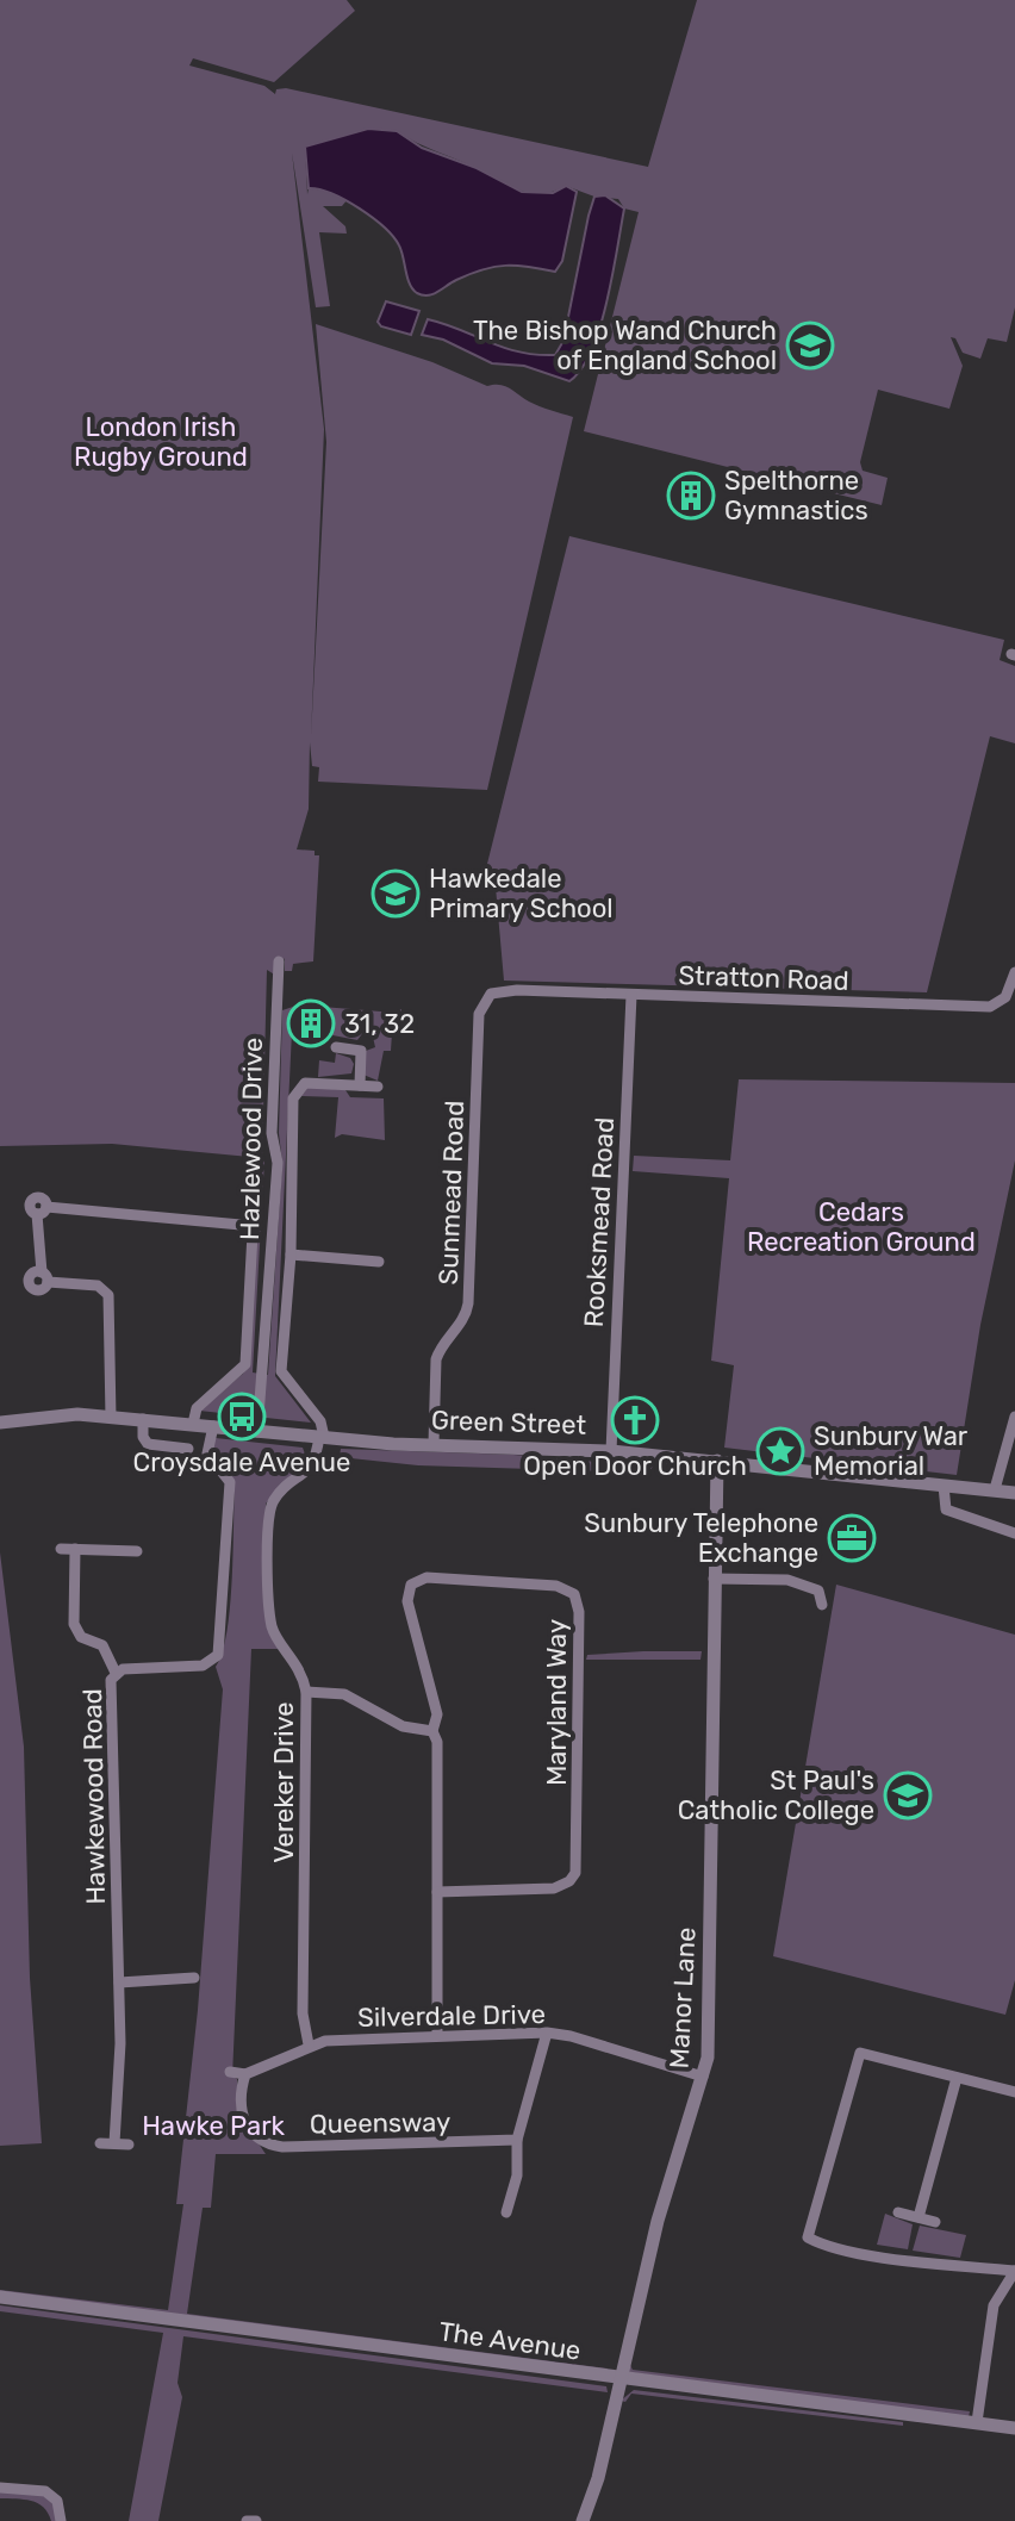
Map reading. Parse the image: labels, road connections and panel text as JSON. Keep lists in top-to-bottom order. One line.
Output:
{"streets":{"street":["Stratton Road","Hazlewood Drive","Sunmead Road","Rooksmead Road","Green Street","Maryland Way","Vereker Drive","Hawkewood Road","Manor Lane","Silverdale Drive","Queensway","The Avenue"]},"crossings":[["Stratton Road","Sunmead Road"],["Stratton Road","Rooksmead Road"],["Hazlewood Drive","Green Street"],["Sunmead Road","Green Street"],["Rooksmead Road","Green Street"],["Green Street","Vereker Drive"],["Green Street","Hawkewood Road"],["Green Street","Manor Lane"],["Maryland Way","Silverdale Drive"],["Vereker Drive","Silverdale Drive"],["Manor Lane","Silverdale Drive"],["Manor Lane","The Avenue"]],"parks":["London Irish Rugby Ground","Cedars Recreation Ground","Hawke Park"],"places":{"school or university":["The Bishop Wand Church of England School","Hawkedale Primary School","St Paul's Catholic College"],"building":["Spelthorne Gymnastics","31, 32"],"bus stop":["Croysdale Avenue"],"church":["Open Door Church"],"place":["Sunbury War Memorial"],"office":["Sunbury Telephone Exchange"]}}
